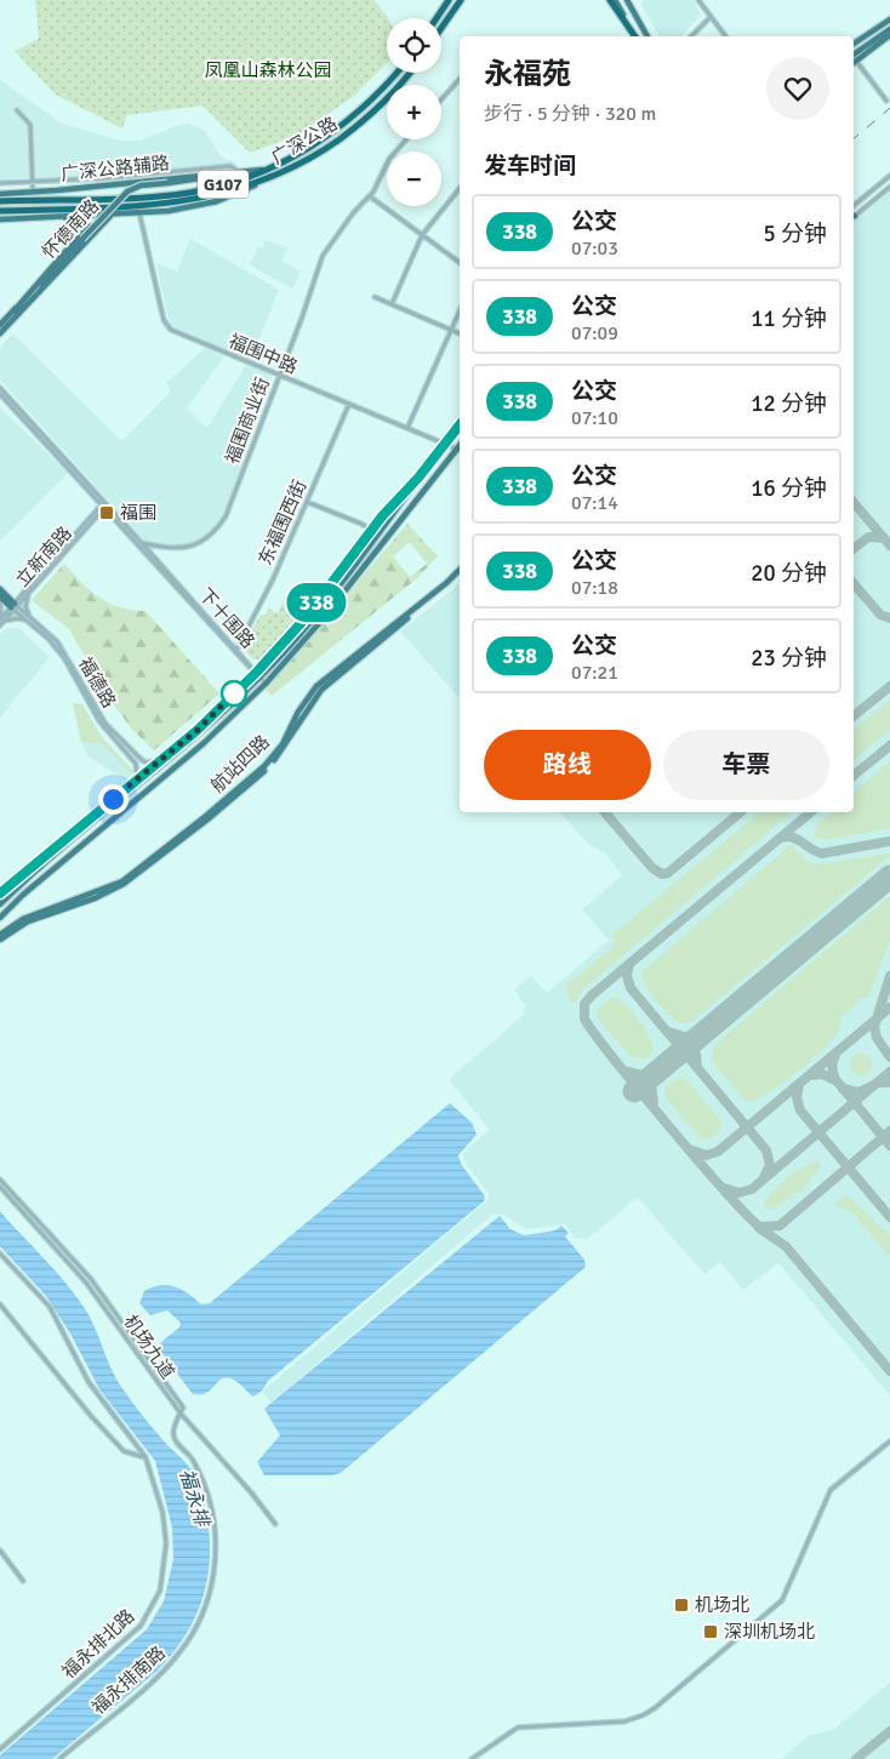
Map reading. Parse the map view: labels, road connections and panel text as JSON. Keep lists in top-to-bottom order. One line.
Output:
{"streets":{"highway":["广深公路","G107"],"main road":["广深公路辅路","怀德南路","航站四路"],"street":["福围中路","福围商业街","东福围西街","立新南路","下十围路","福德路","机场九道","福永排北路","福永排南路"]},"crossings":[["广深公路","广深公路辅路"],["广深公路辅路","怀德南路"],["福围中路","福围商业街"],["福围中路","东福围西街"],["福围商业街","下十围路"],["东福围西街","下十围路"],["立新南路","下十围路"],["立新南路","福德路"],["机场九道","福永排南路"]],"water":["福永排"],"parks":["凤凰山森林公园"],"places":{"transit":["福围","机场北","深圳机场北"]},"lines":["bus line 338"],"page":{"on_map":"338","map_buttons":["+","−"],"heading":[["永福苑","步行 · 5 分钟 · 320 m"],"发车时间"],"list":[{"mark":"338","name":"公交","note":"07:03","value":"5 分钟"},{"mark":"338","name":"公交","note":"07:09","value":"11 分钟"},{"mark":"338","name":"公交","note":"07:10","value":"12 分钟"},{"mark":"338","name":"公交","note":"07:14","value":"16 分钟"},{"mark":"338","name":"公交","note":"07:18","value":"20 分钟"},{"mark":"338","name":"公交","note":"07:21","value":"23 分钟"}],"buttons":["路线","车票"]}}
